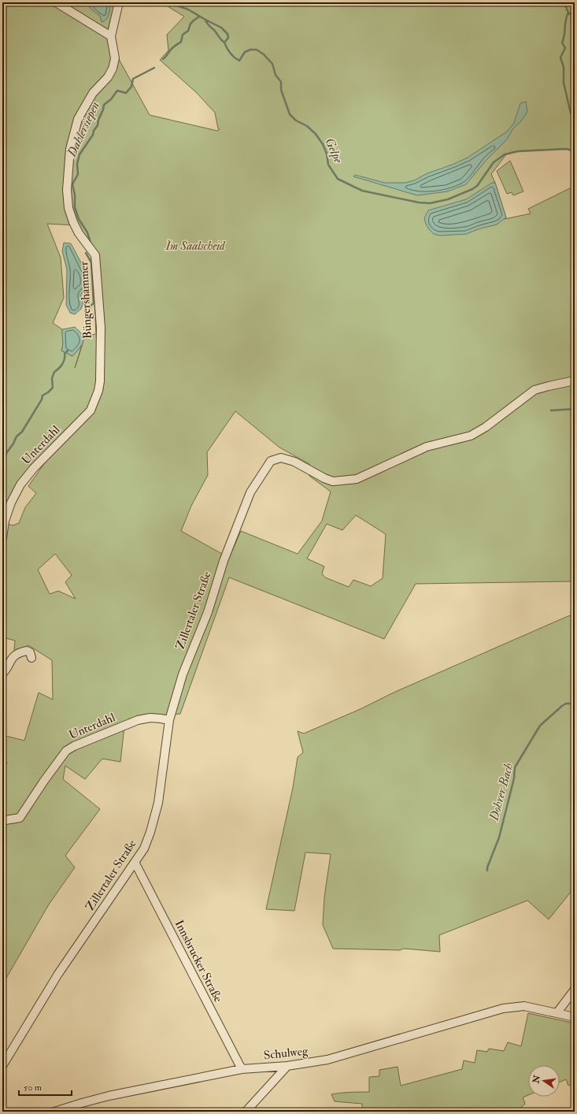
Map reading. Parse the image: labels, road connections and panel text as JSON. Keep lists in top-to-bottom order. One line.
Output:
{"streets":{"street":["Büngershammer","Unterdahl","Zillertaler Straße","Innsbrucker Straße","Schulweg"]},"crossings":[["Büngershammer","Unterdahl"],["Unterdahl","Zillertaler Straße"],["Zillertaler Straße","Innsbrucker Straße"],["Innsbrucker Straße","Schulweg"]],"water":["Dahlersiepen","Gelpe","Dohrer Bach"],"parks":["Im Saalscheid"],"scale_bar":"50 m","north":"left"}
